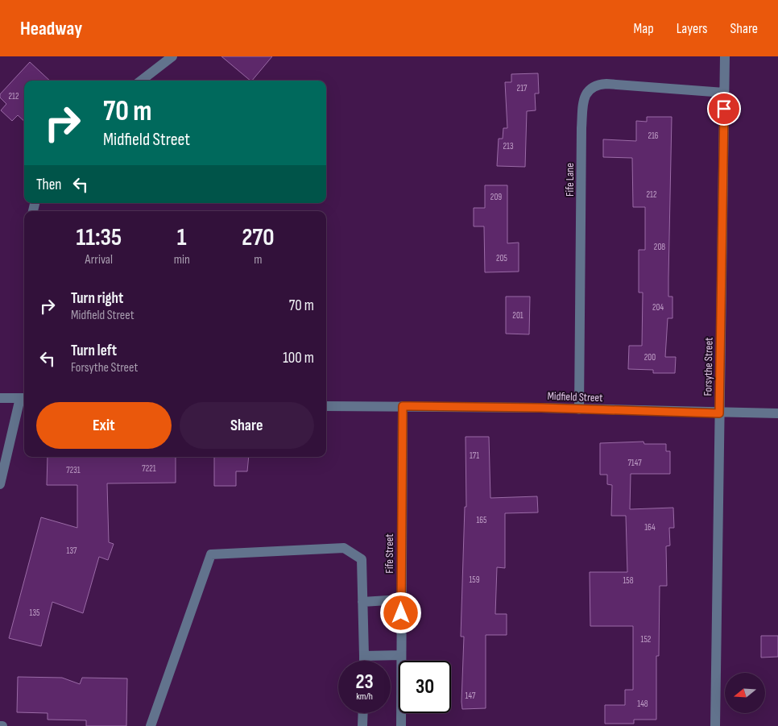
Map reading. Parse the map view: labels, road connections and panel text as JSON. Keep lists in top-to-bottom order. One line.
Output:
{"streets":{"street":["Fife Lane","Forsythe Street","Midfield Street","Fife Street"]},"crossings":[["Fife Lane","Forsythe Street"],["Fife Lane","Midfield Street"],["Forsythe Street","Midfield Street"],["Midfield Street","Fife Street"]],"house_numbers":["217","212","216","213","212","209","208","205","204","201","200","171","7147","7221","7231","165","164","137","159","158","135","152","147","148"],"north":"left","page":{"header":"Headway","nav":["Map","Layers","Share"],"turn":["70 m","Midfield Street"],"then":"Then","eta":["11:35","Arrival","1","min","270","m"],"list":[{"name":"Turn right","note":"Midfield Street","value":"70 m"},{"name":"Turn left","note":"Forsythe Street","value":"100 m"}],"buttons":["Exit","Share"],"speed":"23 km/h","limit":"30"}}
